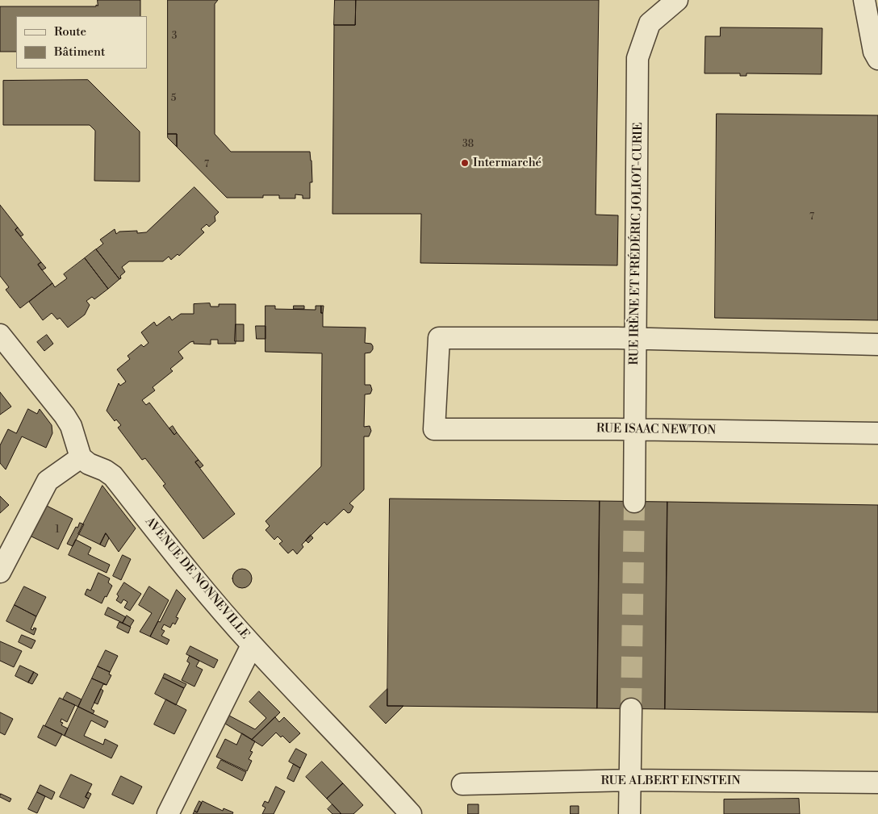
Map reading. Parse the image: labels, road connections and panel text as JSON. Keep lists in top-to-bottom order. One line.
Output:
{"streets":{"street":["RUE IRÈNE ET FRÉDÉRIC JOLIOT-CURIE","RUE ISAAC NEWTON","AVENUE DE NONNEVILLE","RUE ALBERT EINSTEIN"]},"crossings":[["RUE IRÈNE ET FRÉDÉRIC JOLIOT-CURIE","RUE ISAAC NEWTON"]],"places":["Intermarché"],"house_numbers":["3","5","38","7","7","1"],"legend":["Route","Bâtiment"]}
